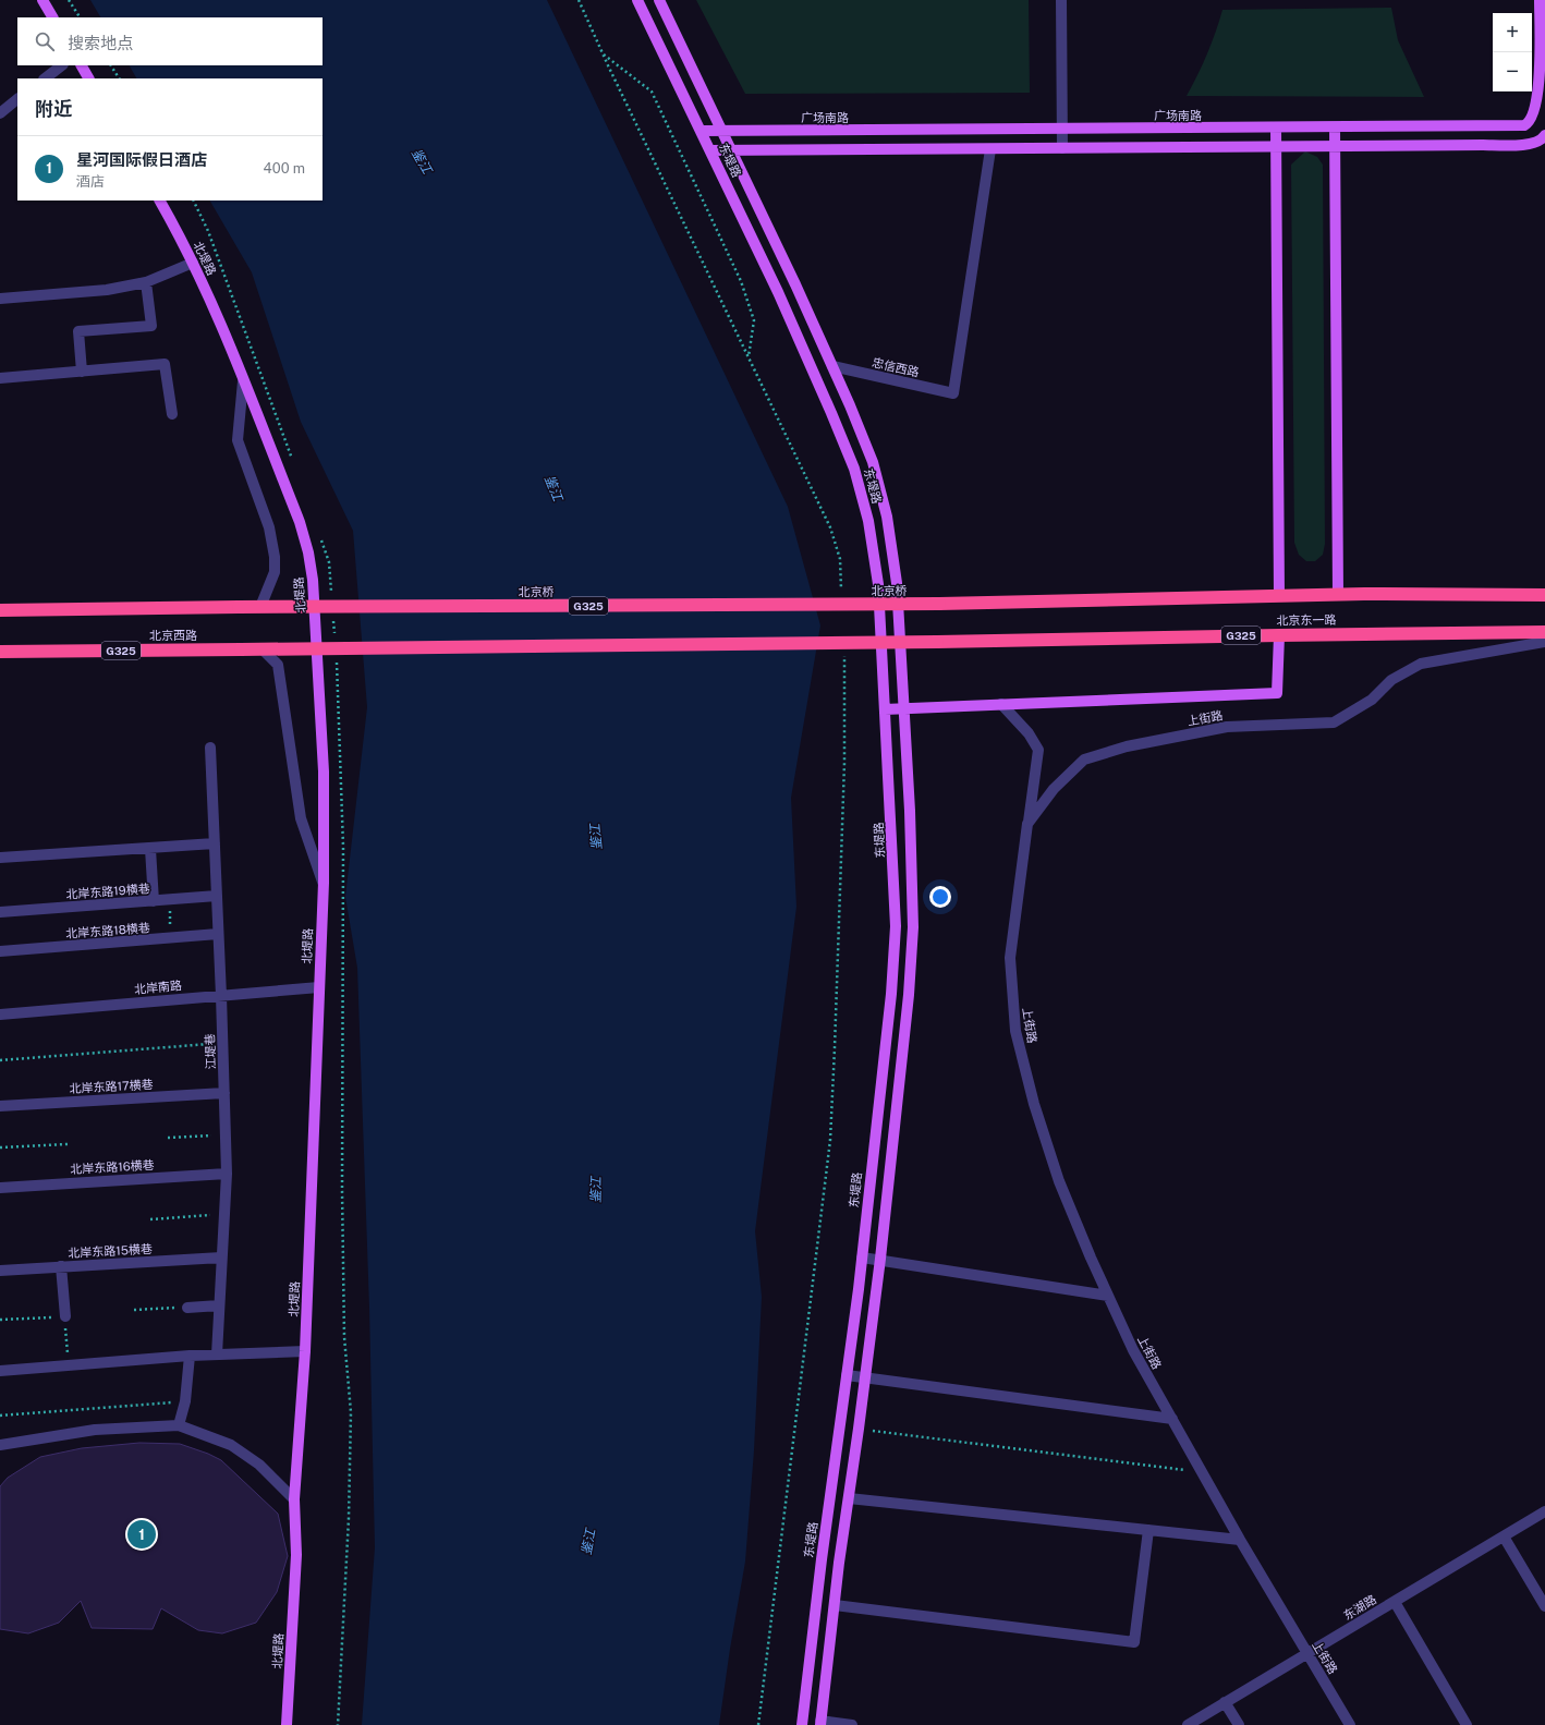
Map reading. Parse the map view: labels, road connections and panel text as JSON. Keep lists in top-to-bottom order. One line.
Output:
{"streets":{"highway":["北京桥","G325","北京东一路","北京西路"],"main road":["广场南路","东堤路","北堤路"],"street":["忠信西路","上街路","北岸东路19横巷","北岸东路18横巷","北岸南路","江堤巷","北岸东路17横巷","北岸东路16横巷","北岸东路15横巷","东湖路"]},"crossings":[["广场南路","东堤路"],["东堤路","忠信西路"],["北堤路","北岸南路"],["北京桥","北京东一路"],["北京东一路","北京西路"],["上街路","东湖路"],["北岸东路19横巷","江堤巷"],["北岸东路18横巷","江堤巷"],["北岸南路","江堤巷"],["江堤巷","北岸东路17横巷"],["江堤巷","北岸东路16横巷"],["江堤巷","北岸东路15横巷"]],"water":["鉴江"],"page":{"map_buttons":["+","−"],"search":"搜索地点","heading":"附近","list":[{"mark":"1","name":"星河国际假日酒店","note":"酒店","value":"400 m"}],"pins":"1"}}
